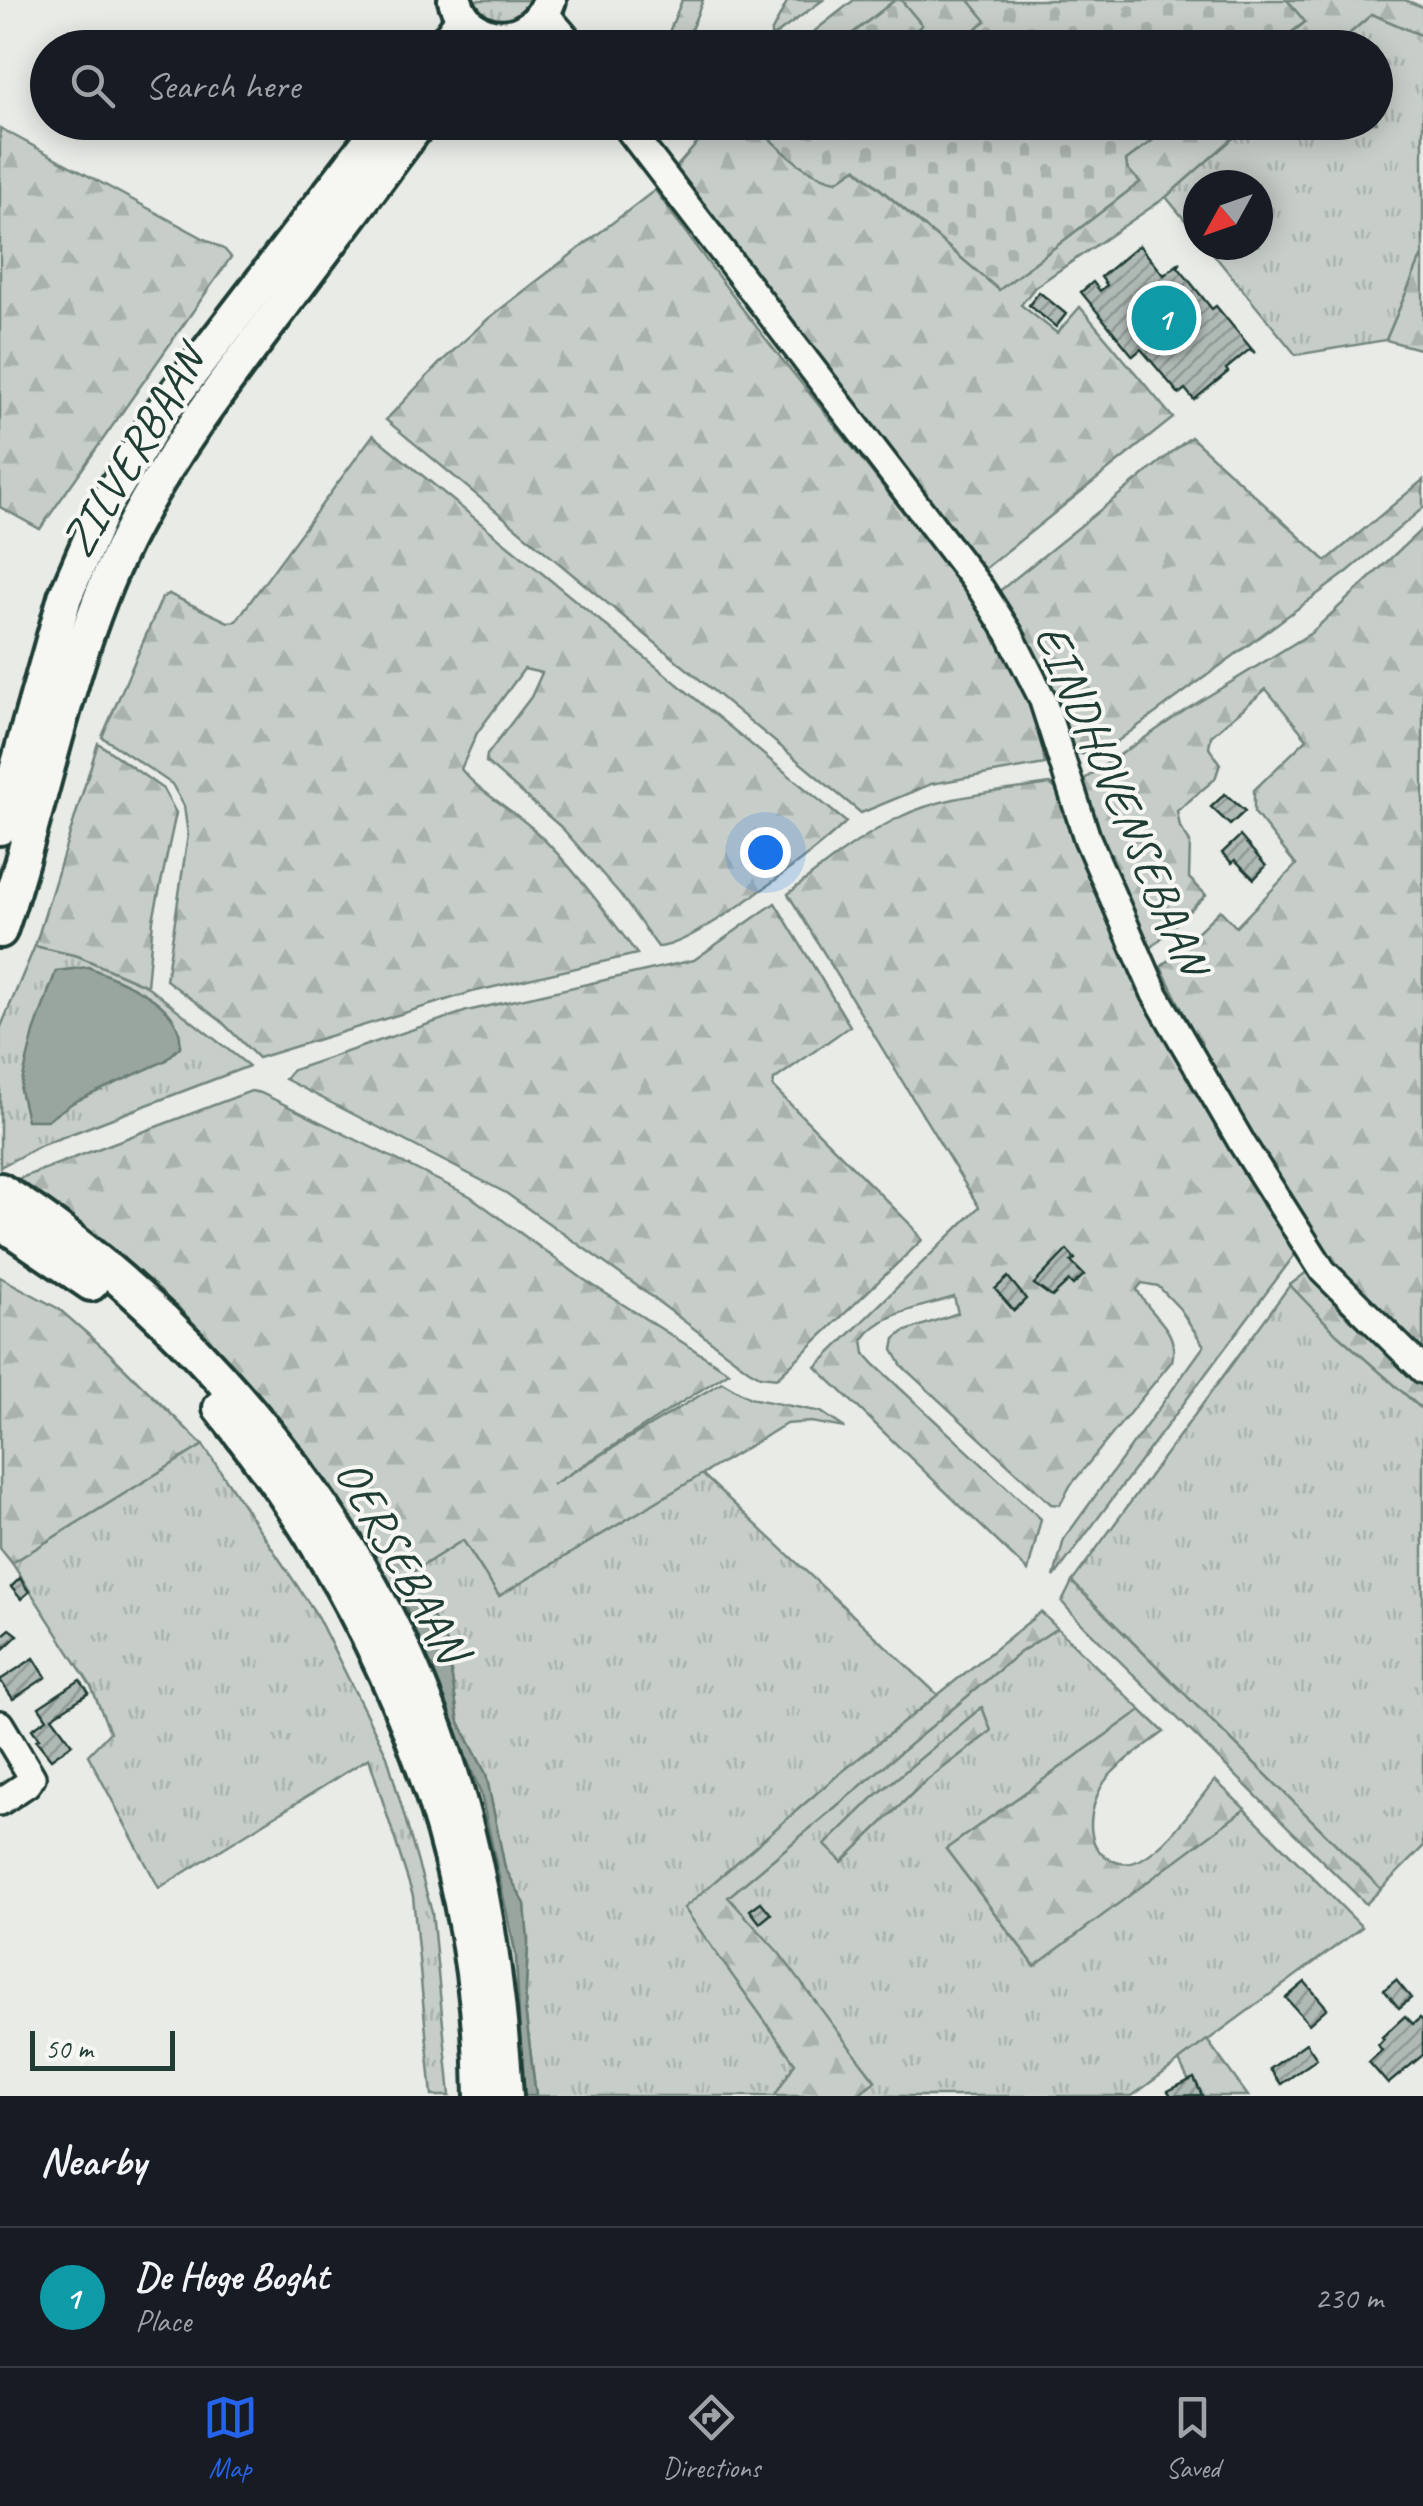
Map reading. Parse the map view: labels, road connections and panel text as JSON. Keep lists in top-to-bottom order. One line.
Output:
{"streets":{"main road":["ZILVERBAAN","OERSEBAAN"],"street":["EINDHOVENSEBAAN"]},"scale_bar":"50 m","north":"bottom left","page":{"search":"Search here","pins":"1","scale":"50 m","heading":"Nearby","list":[{"mark":"1","name":"De Hoge Boght","note":"Place","value":"230 m"}],"nav":["Map","Directions","Saved"]}}
